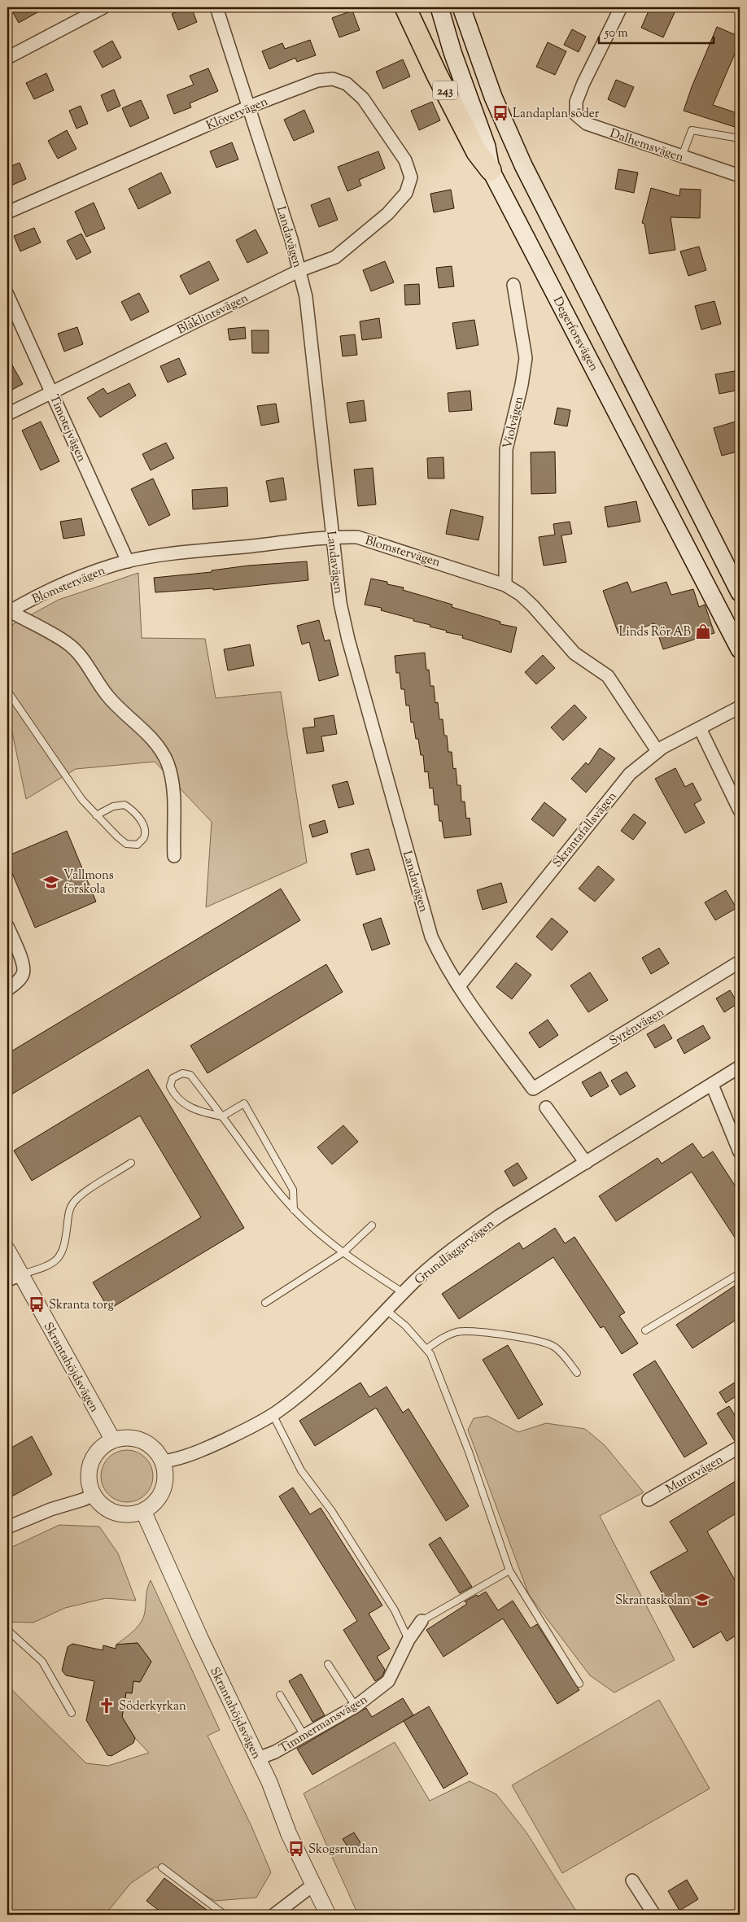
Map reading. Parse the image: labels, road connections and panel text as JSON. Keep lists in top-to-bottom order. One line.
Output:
{"streets":{"highway":["243"],"main road":["Degerforsvägen"],"street":["Klövervägen","Dalhemsvägen","Landavägen","Blåklintsvägen","Violvägen","Timotejvägen","Blomstervägen","Skrantafallsvägen","Syrénvägen","Grundläggarvägen","Skrantahöjdsvägen","Murarvägen","Timmermansvägen"]},"crossings":[["243","Degerforsvägen"],["Klövervägen","Landavägen"],["Klövervägen","Blåklintsvägen"],["Landavägen","Blåklintsvägen"],["Landavägen","Blomstervägen"],["Landavägen","Skrantafallsvägen"],["Landavägen","Syrénvägen"],["Blåklintsvägen","Timotejvägen"],["Violvägen","Blomstervägen"],["Timotejvägen","Blomstervägen"],["Blomstervägen","Skrantafallsvägen"],["Grundläggarvägen","Skrantahöjdsvägen"],["Skrantahöjdsvägen","Timmermansvägen"]],"places":{"bus stop":["Landaplan söder","Skranta torg","Skogsrundan"],"shop":["Linds Rör AB"],"school or university":["Vallmons förskola","Skrantaskolan"],"church":["Söderkyrkan"]},"scale_bar":"50 m"}
